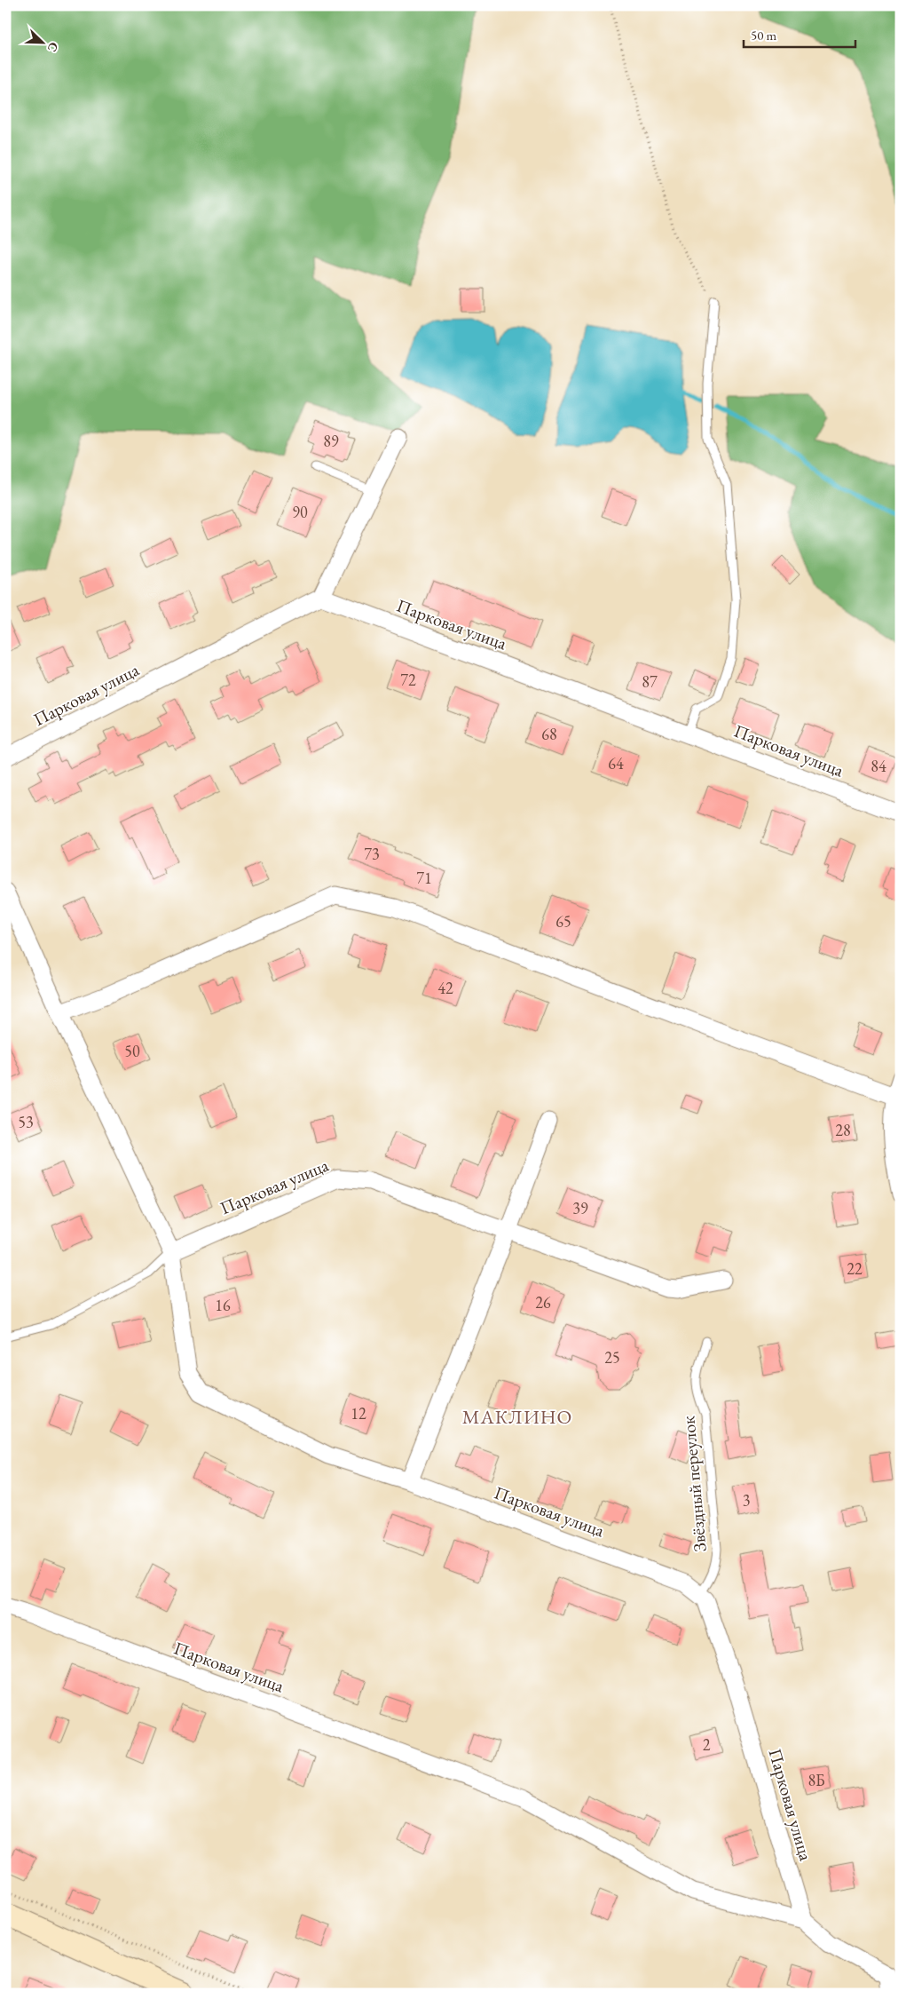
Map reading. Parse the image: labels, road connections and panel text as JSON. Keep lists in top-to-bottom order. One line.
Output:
{"streets":{"street":["Парковая улица"],"lane":["Звёздный переулок"]},"crossings":[["Парковая улица","Звёздный переулок"]],"districts":["МАКЛИНО"],"house_numbers":["89","90","72","87","68","64","84","73","71","65","42","50","53","28","39","22","26","16","25","12","3","2","8Б"],"scale_bar":"50 m","north":"bottom right"}
